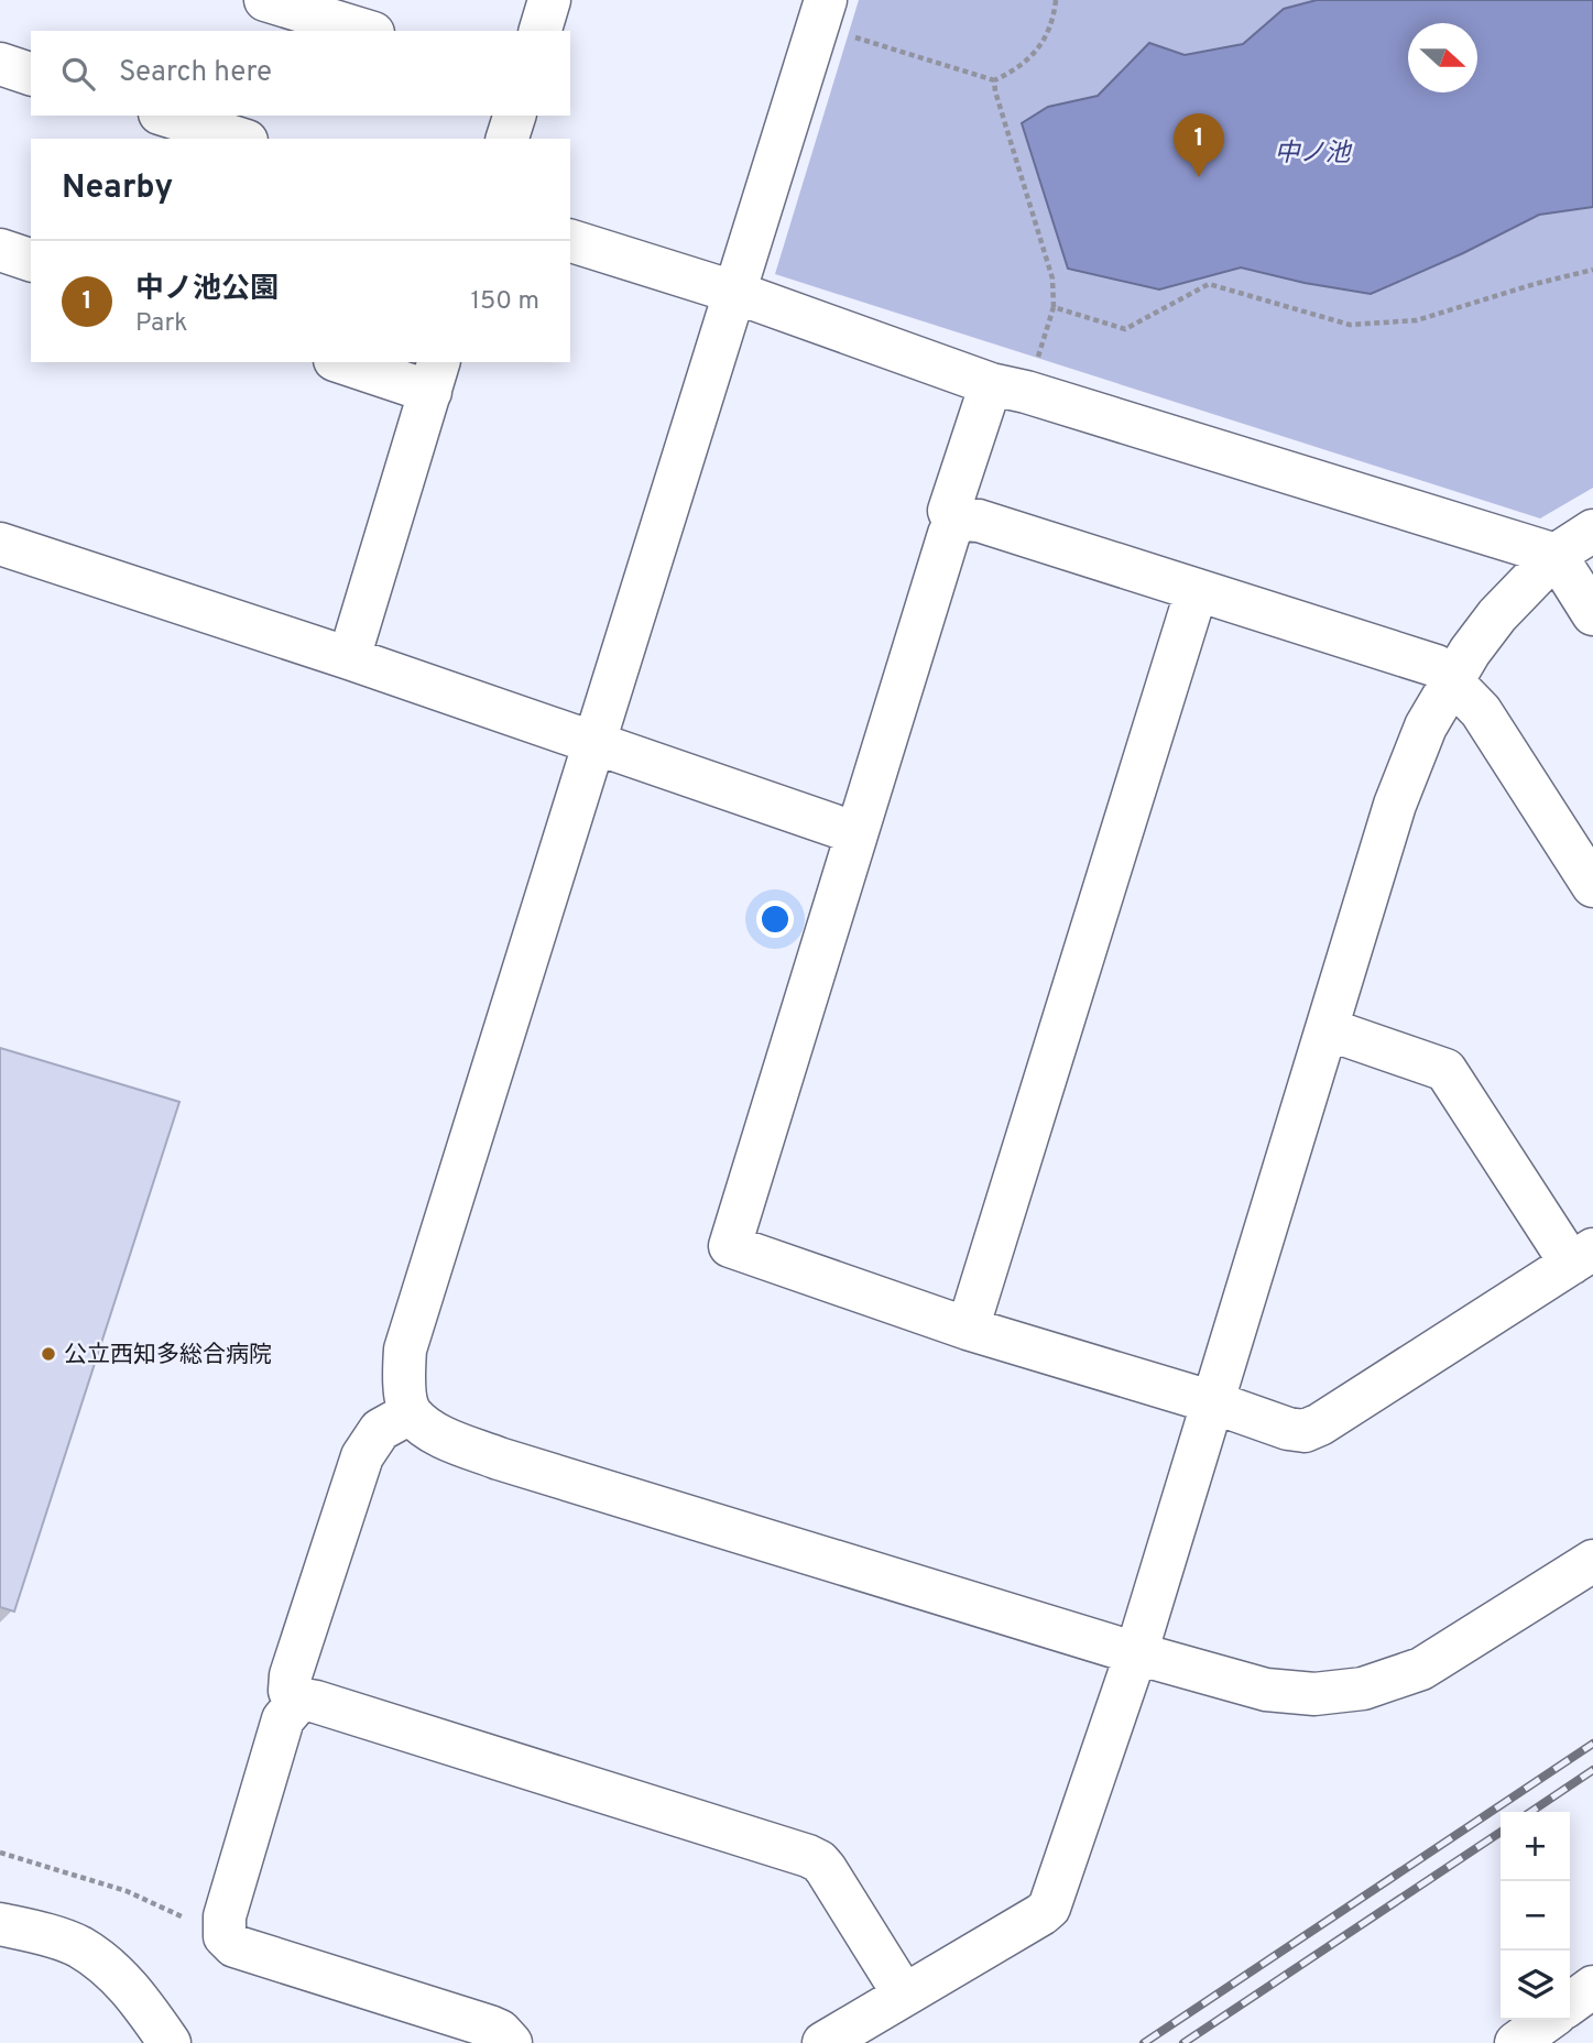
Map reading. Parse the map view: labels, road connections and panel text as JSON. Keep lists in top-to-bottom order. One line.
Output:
{"water":["中ノ池"],"places":["公立西知多総合病院"],"north":"right","page":{"search":"Search here","pins":"1","heading":"Nearby","list":[{"mark":"1","name":"中ノ池公園","note":"Park","value":"150 m"}],"map_buttons":["+","−"]}}
